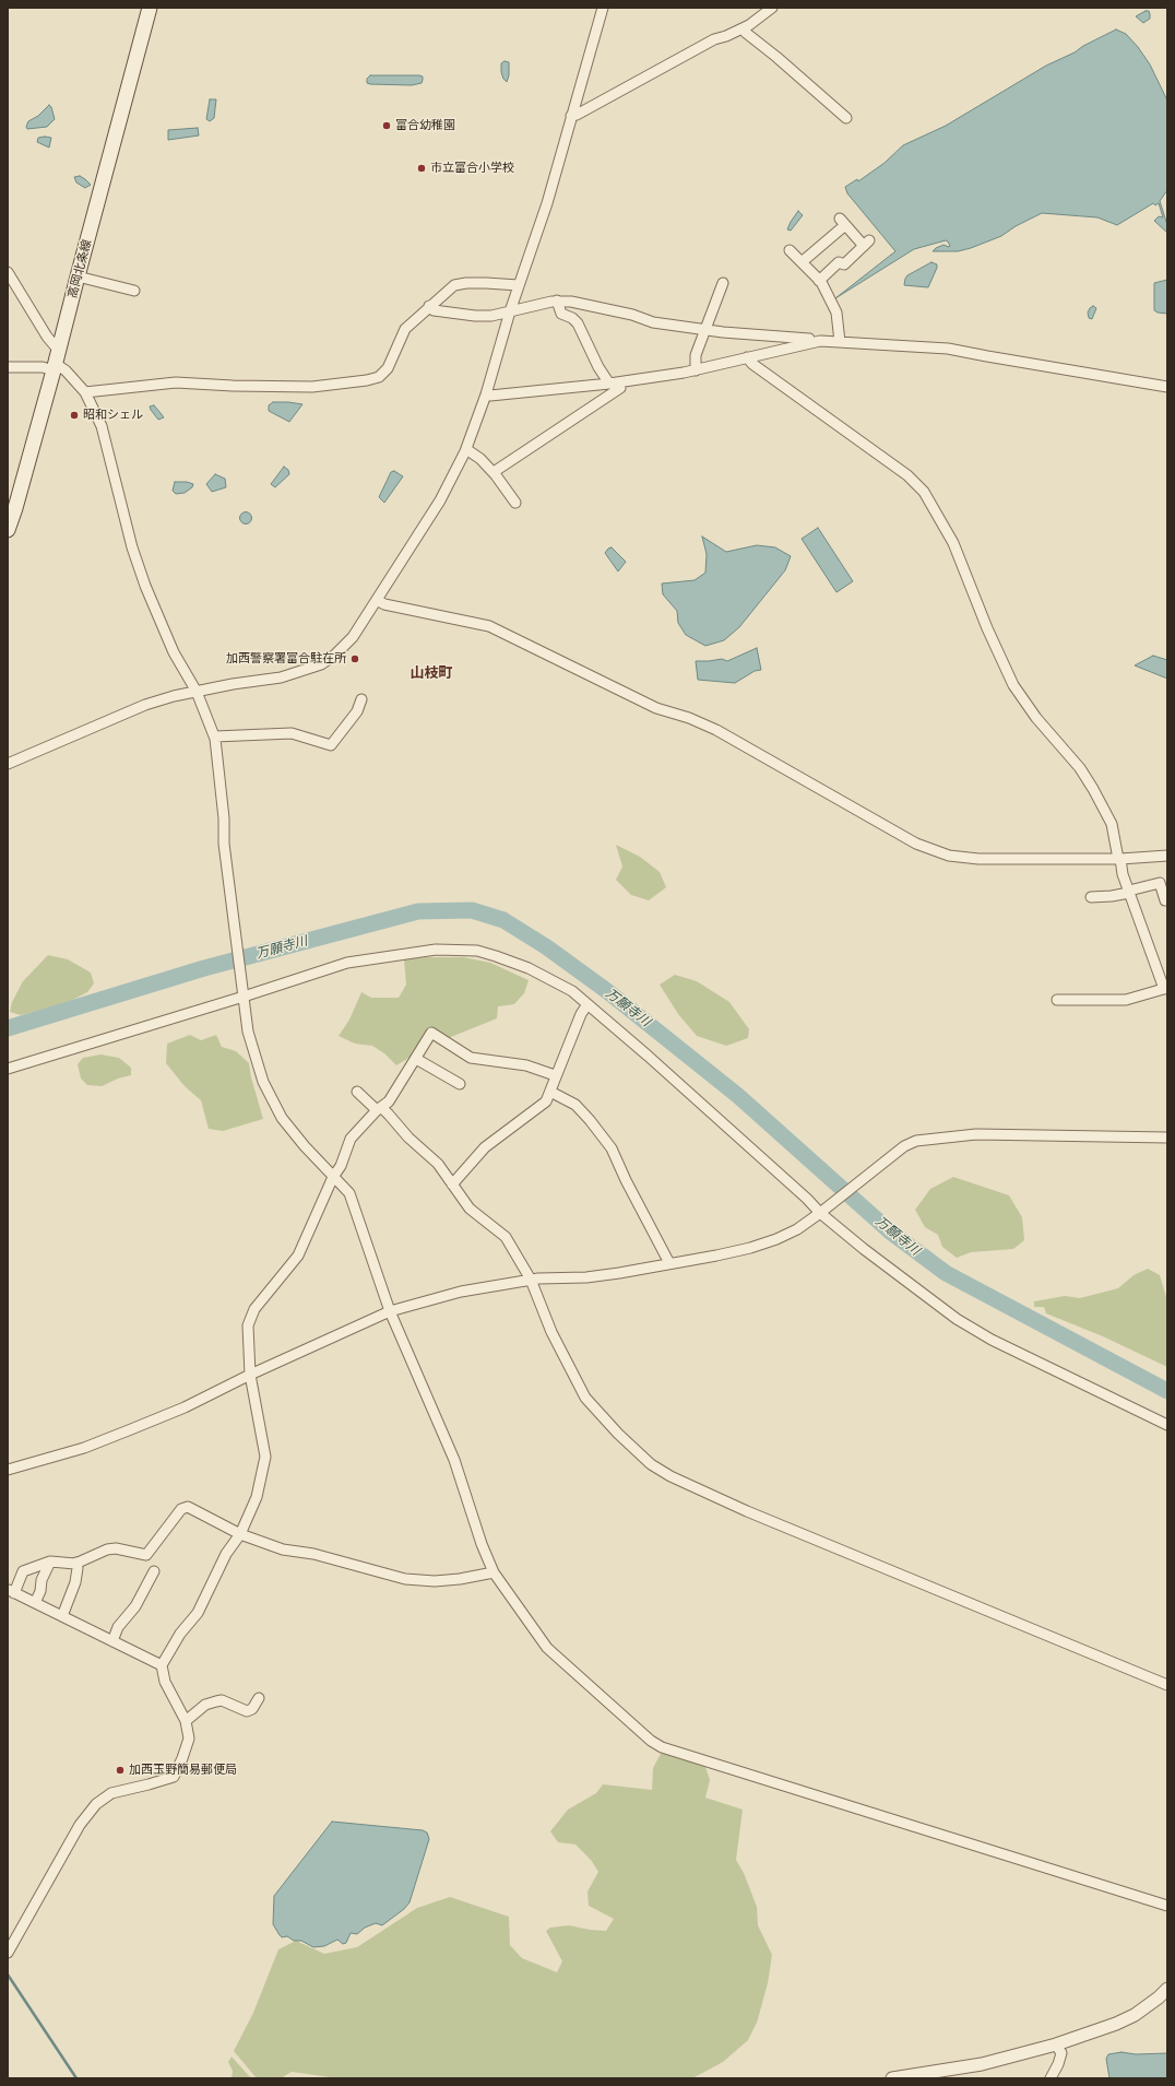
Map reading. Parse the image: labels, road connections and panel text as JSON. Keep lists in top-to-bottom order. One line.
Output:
{"streets":{"main road":["高岡北条線"]},"districts":["山枝町"],"water":["万願寺川"],"places":["富合幼稚園","市立富合小学校","昭和シェル","加西警察署富合駐在所","加西玉野簡易郵便局"]}
